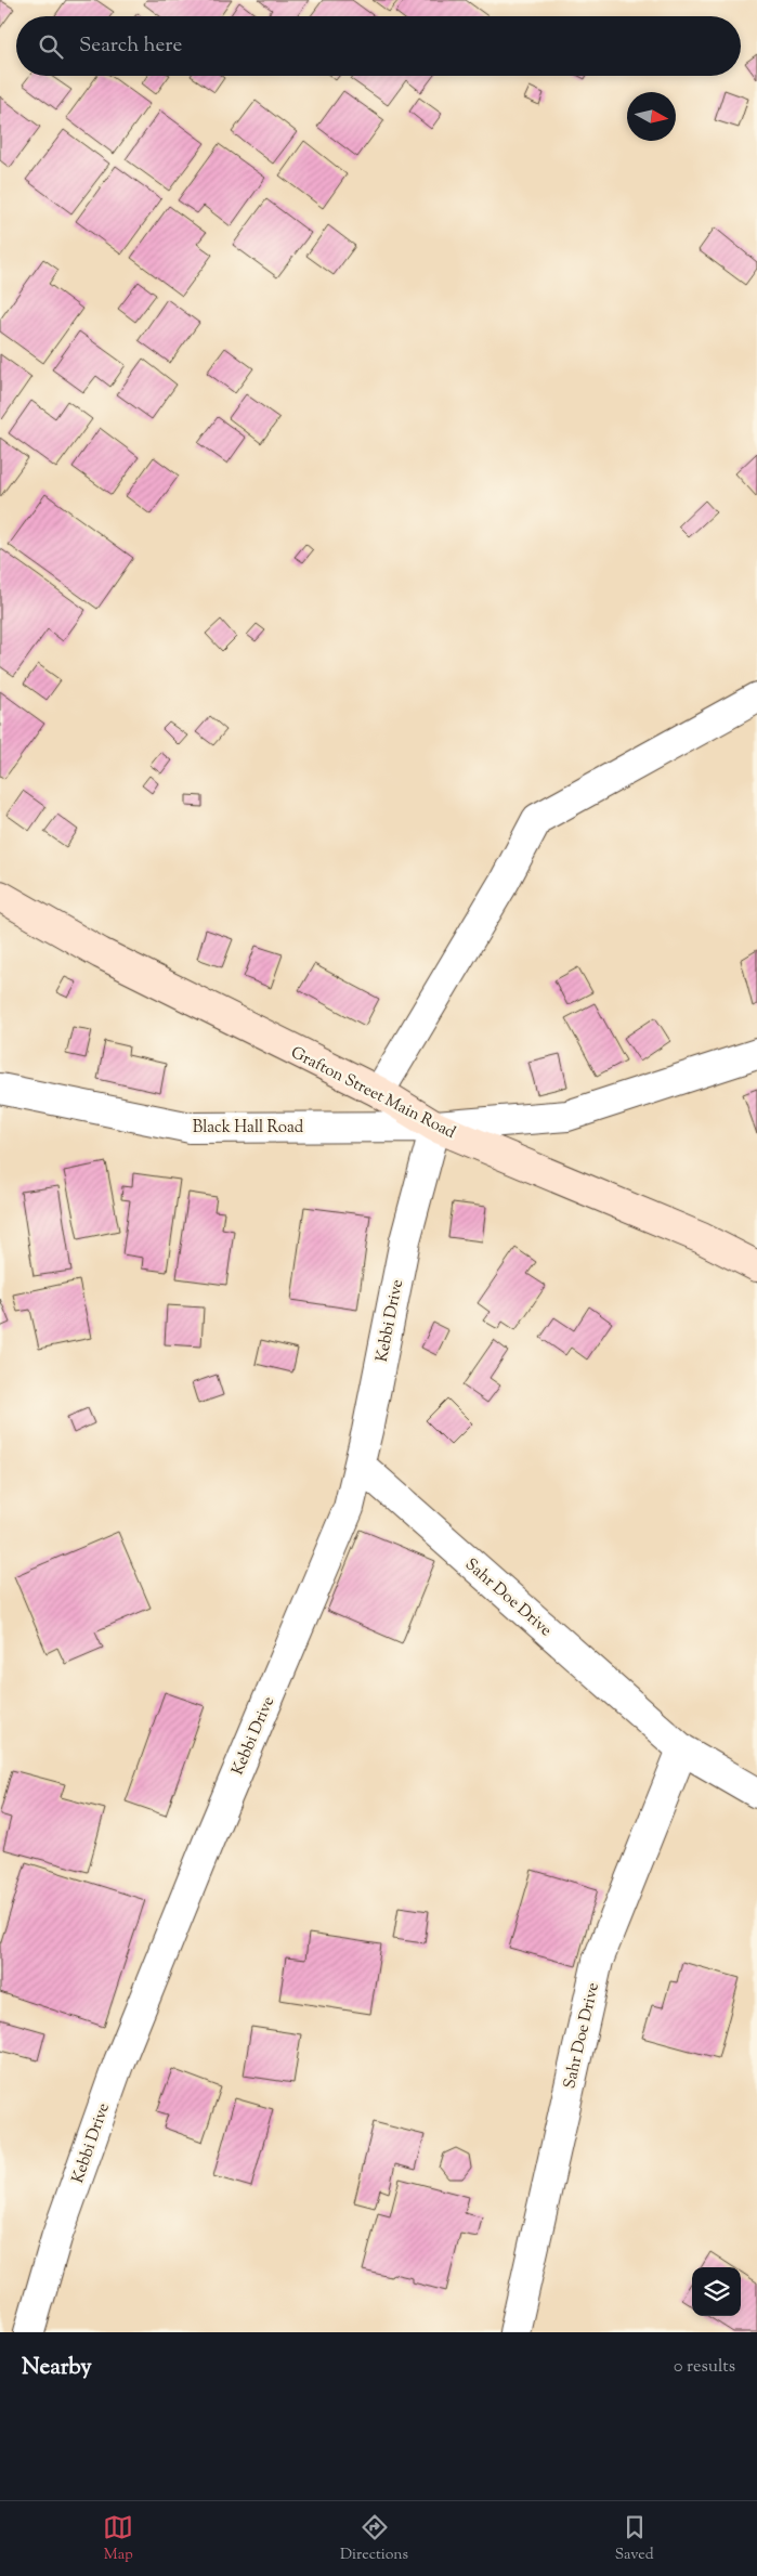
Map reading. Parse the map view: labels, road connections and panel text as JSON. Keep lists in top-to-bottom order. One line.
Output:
{"streets":{"street":["Grafton Street Main Road","Black Hall Road","Kebbi Drive","Sahr Doe Drive"]},"crossings":[["Grafton Street Main Road","Black Hall Road"],["Grafton Street Main Road","Kebbi Drive"],["Black Hall Road","Kebbi Drive"],["Kebbi Drive","Sahr Doe Drive"]],"north":"right","page":{"search":"Search here","heading":["Nearby","0 results"],"nav":["Map","Directions","Saved"]}}
